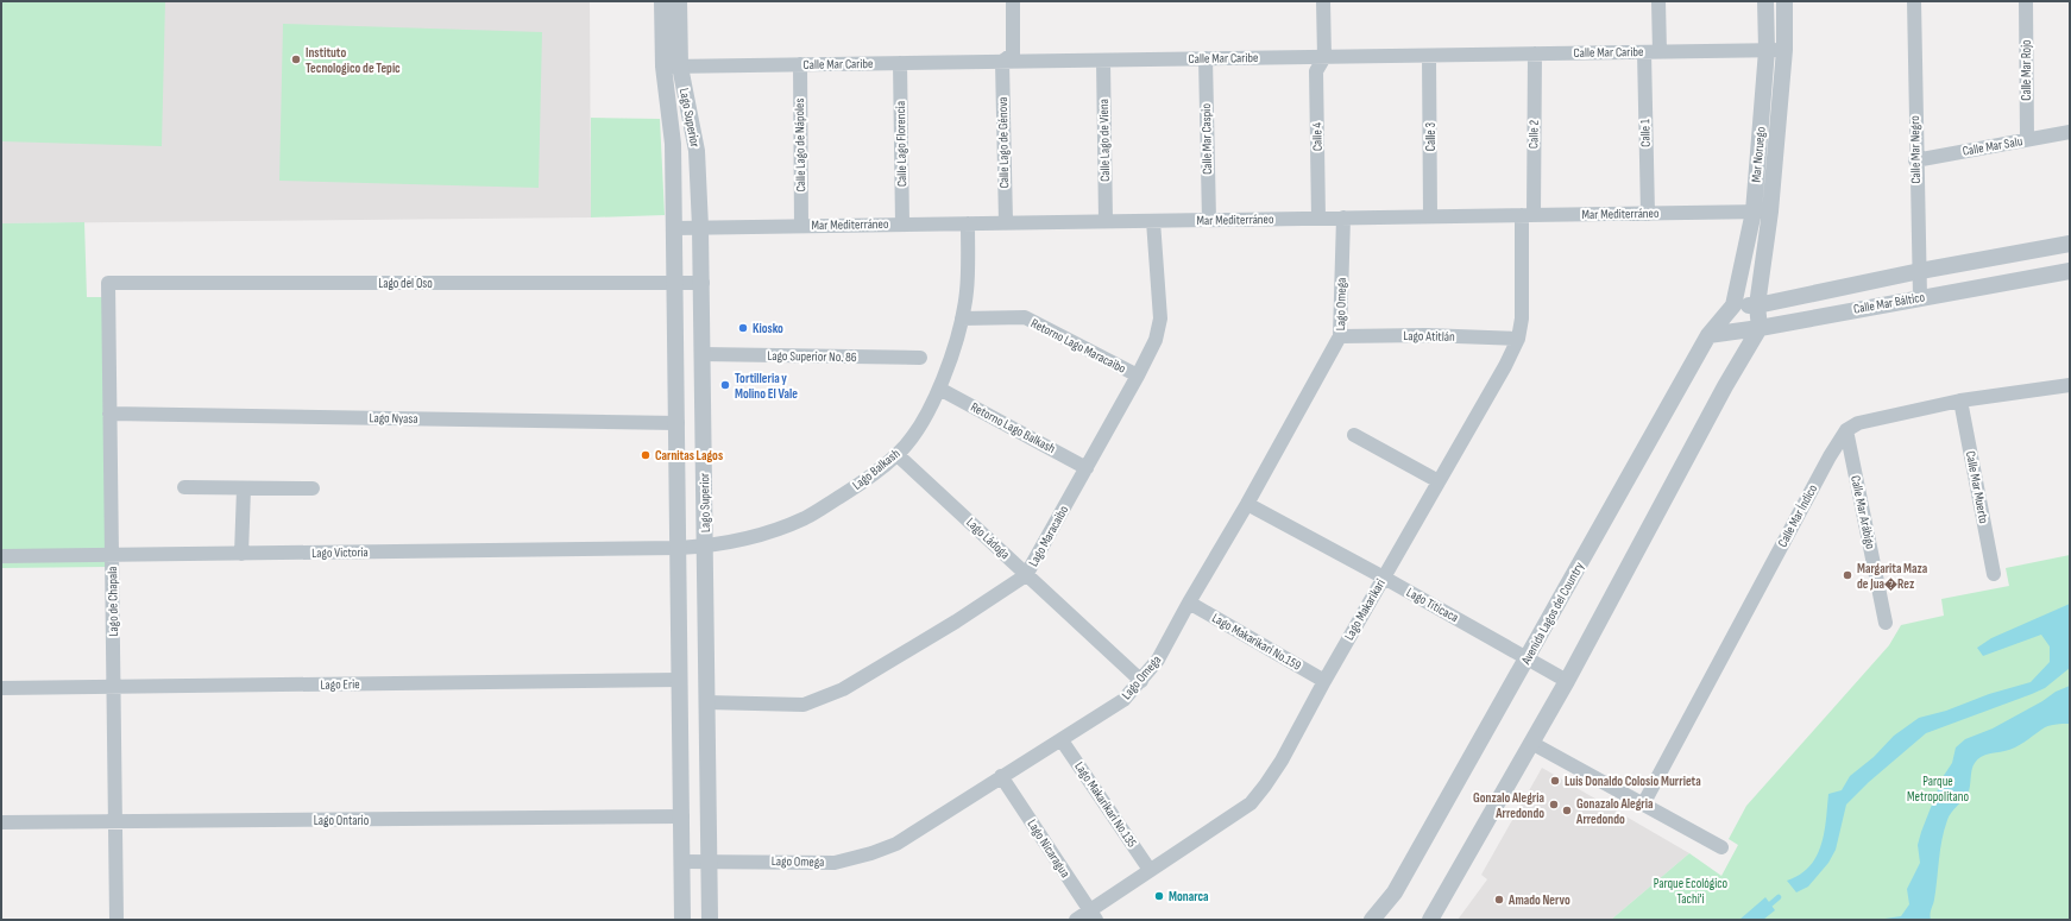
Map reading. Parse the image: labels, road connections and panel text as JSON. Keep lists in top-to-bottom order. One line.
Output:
{"streets":{"street":["Calle Mar Caribe","Calle Mar Rojo","Lago Superior","Calle 1","Calle 2","Calle 4","Calle 3","Calle Mar Caspio","Calle Lago de Viena","Calle Lago de Génova","Calle Lago Florencia","Calle Lago de Nápoles","Calle Mar Salu","Calle Mar Negro","Mar Noruego","Mar Mediterráneo","Lago del Oso","Calle Mar Báltico","Lago Omega","Lago Atitlán","Retorno Lago Maracaibo","Lago Superior No. 86","Lago Nyasa","Retorno Lago Balkash","Lago Balkash","Calle Mar Muerto","Calle Mar Arábigo","Calle Mar Índico","Lago Maracaibo","Lago Ládoga","Lago Victoria","Lago de Chapala","Lago Titicaca","Lago Makarikari","Avenida Lagos del Country","Lago Makarikari No.159","Lago Erie","Lago Makarikari No.135","Lago Ontario","Lago Nicaragua"]},"crossings":[["Calle Mar Caribe","Lago Superior"],["Calle Mar Caribe","Calle 1"],["Calle Mar Caribe","Calle 2"],["Calle Mar Caribe","Calle 4"],["Calle Mar Caribe","Calle 3"],["Calle Mar Caribe","Calle Mar Caspio"],["Calle Mar Caribe","Calle Lago de Viena"],["Calle Mar Caribe","Calle Lago de Génova"],["Calle Mar Caribe","Calle Lago Florencia"],["Calle Mar Caribe","Calle Lago de Nápoles"],["Calle Mar Caribe","Mar Noruego"],["Calle Mar Rojo","Calle Mar Salu"],["Lago Superior","Mar Mediterráneo"],["Lago Superior","Lago del Oso"],["Lago Superior","Lago Omega"],["Lago Superior","Lago Superior No. 86"],["Lago Superior","Lago Nyasa"],["Lago Superior","Lago Balkash"],["Lago Superior","Lago Maracaibo"],["Lago Superior","Lago Victoria"],["Lago Superior","Lago Erie"],["Lago Superior","Lago Ontario"],["Calle 1","Mar Mediterráneo"],["Calle 2","Mar Mediterráneo"],["Calle 2","Lago Makarikari"],["Calle 4","Mar Mediterráneo"],["Calle 3","Mar Mediterráneo"],["Calle Mar Caspio","Mar Mediterráneo"],["Calle Lago de Viena","Mar Mediterráneo"],["Calle Lago de Génova","Mar Mediterráneo"],["Calle Lago Florencia","Mar Mediterráneo"],["Calle Lago de Nápoles","Mar Mediterráneo"],["Calle Mar Salu","Calle Mar Negro"],["Calle Mar Negro","Calle Mar Báltico"],["Mar Noruego","Mar Mediterráneo"],["Mar Noruego","Calle Mar Báltico"],["Mar Noruego","Avenida Lagos del Country"],["Mar Mediterráneo","Lago Omega"],["Mar Mediterráneo","Lago Balkash"],["Mar Mediterráneo","Lago Maracaibo"],["Mar Mediterráneo","Lago Makarikari"],["Lago del Oso","Lago de Chapala"],["Calle Mar Báltico","Avenida Lagos del Country"],["Lago Omega","Lago Atitlán"],["Lago Omega","Lago Ládoga"],["Lago Omega","Lago Titicaca"],["Lago Omega","Lago Makarikari No.159"],["Lago Omega","Lago Makarikari No.135"],["Lago Omega","Lago Nicaragua"],["Lago Atitlán","Lago Makarikari"],["Retorno Lago Maracaibo","Lago Balkash"],["Retorno Lago Maracaibo","Lago Maracaibo"],["Lago Nyasa","Lago de Chapala"],["Retorno Lago Balkash","Lago Balkash"],["Retorno Lago Balkash","Lago Maracaibo"],["Lago Balkash","Lago Ládoga"],["Lago Balkash","Lago Victoria"],["Calle Mar Arábigo","Calle Mar Índico"],["Lago Maracaibo","Lago Ládoga"],["Lago Victoria","Lago de Chapala"],["Lago de Chapala","Lago Erie"],["Lago de Chapala","Lago Ontario"],["Lago Titicaca","Lago Makarikari"],["Lago Titicaca","Avenida Lagos del Country"],["Lago Makarikari","Lago Makarikari No.159"],["Lago Makarikari","Lago Makarikari No.135"],["Lago Makarikari","Lago Nicaragua"]],"parks":["Parque Metropolitano","Parque Ecológico Tachi'i"],"places":["Instituto Tecnologico de Tepic","Kiosko","Tortilleria y Molino El Vale","Carnitas Lagos","Margarita Maza de Jua�Rez","Luis Donaldo Colosio Murrieta","Gonzalo Alegria Arredondo","Gonazalo Alegria Arredondo","Monarca","Amado Nervo"]}
